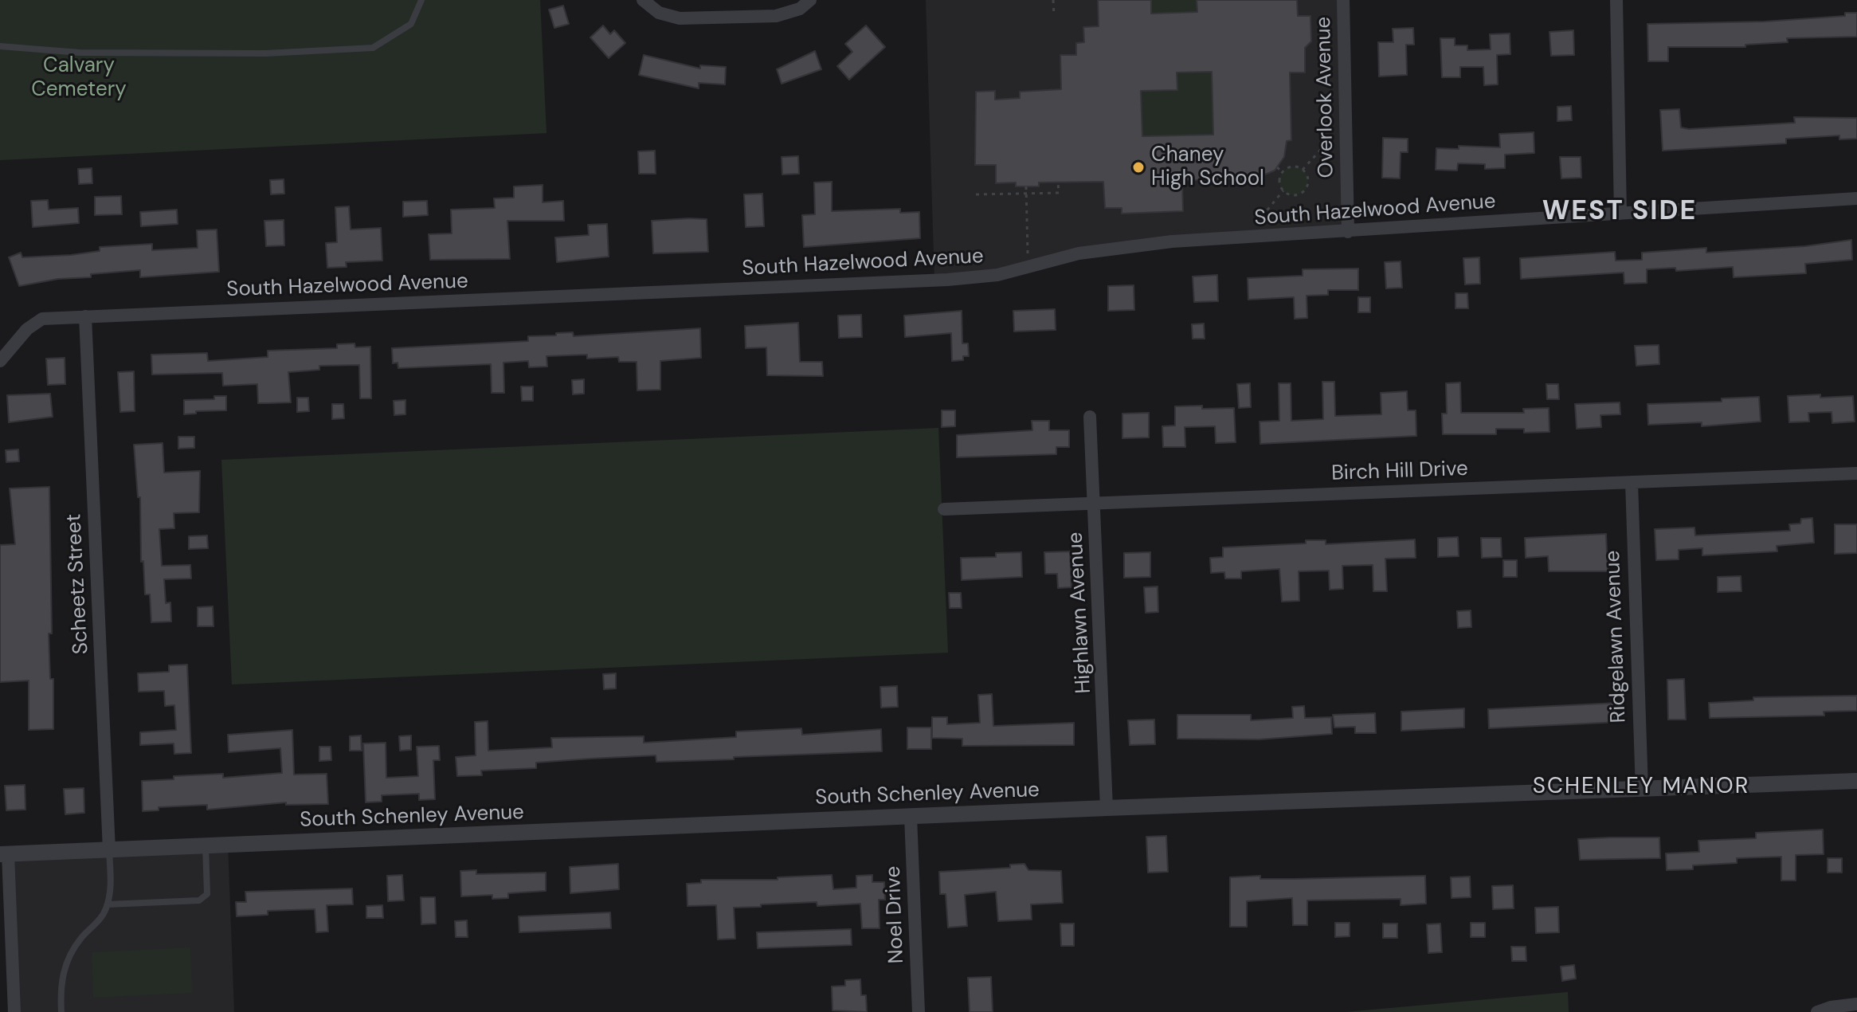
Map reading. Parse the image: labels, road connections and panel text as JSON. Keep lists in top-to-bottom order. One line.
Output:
{"streets":{"street":["Overlook Avenue","South Hazelwood Avenue","Birch Hill Drive","Scheetz Street","Highlawn Avenue","Ridgelawn Avenue","South Schenley Avenue","Noel Drive"]},"crossings":[["Overlook Avenue","South Hazelwood Avenue"],["South Hazelwood Avenue","Scheetz Street"],["Birch Hill Drive","Highlawn Avenue"],["Birch Hill Drive","Ridgelawn Avenue"],["Scheetz Street","South Schenley Avenue"],["Highlawn Avenue","South Schenley Avenue"],["Ridgelawn Avenue","South Schenley Avenue"],["South Schenley Avenue","Noel Drive"]],"districts":["WEST SIDE","SCHENLEY MANOR"],"parks":["Calvary Cemetery"],"places":["Chaney High School"]}
